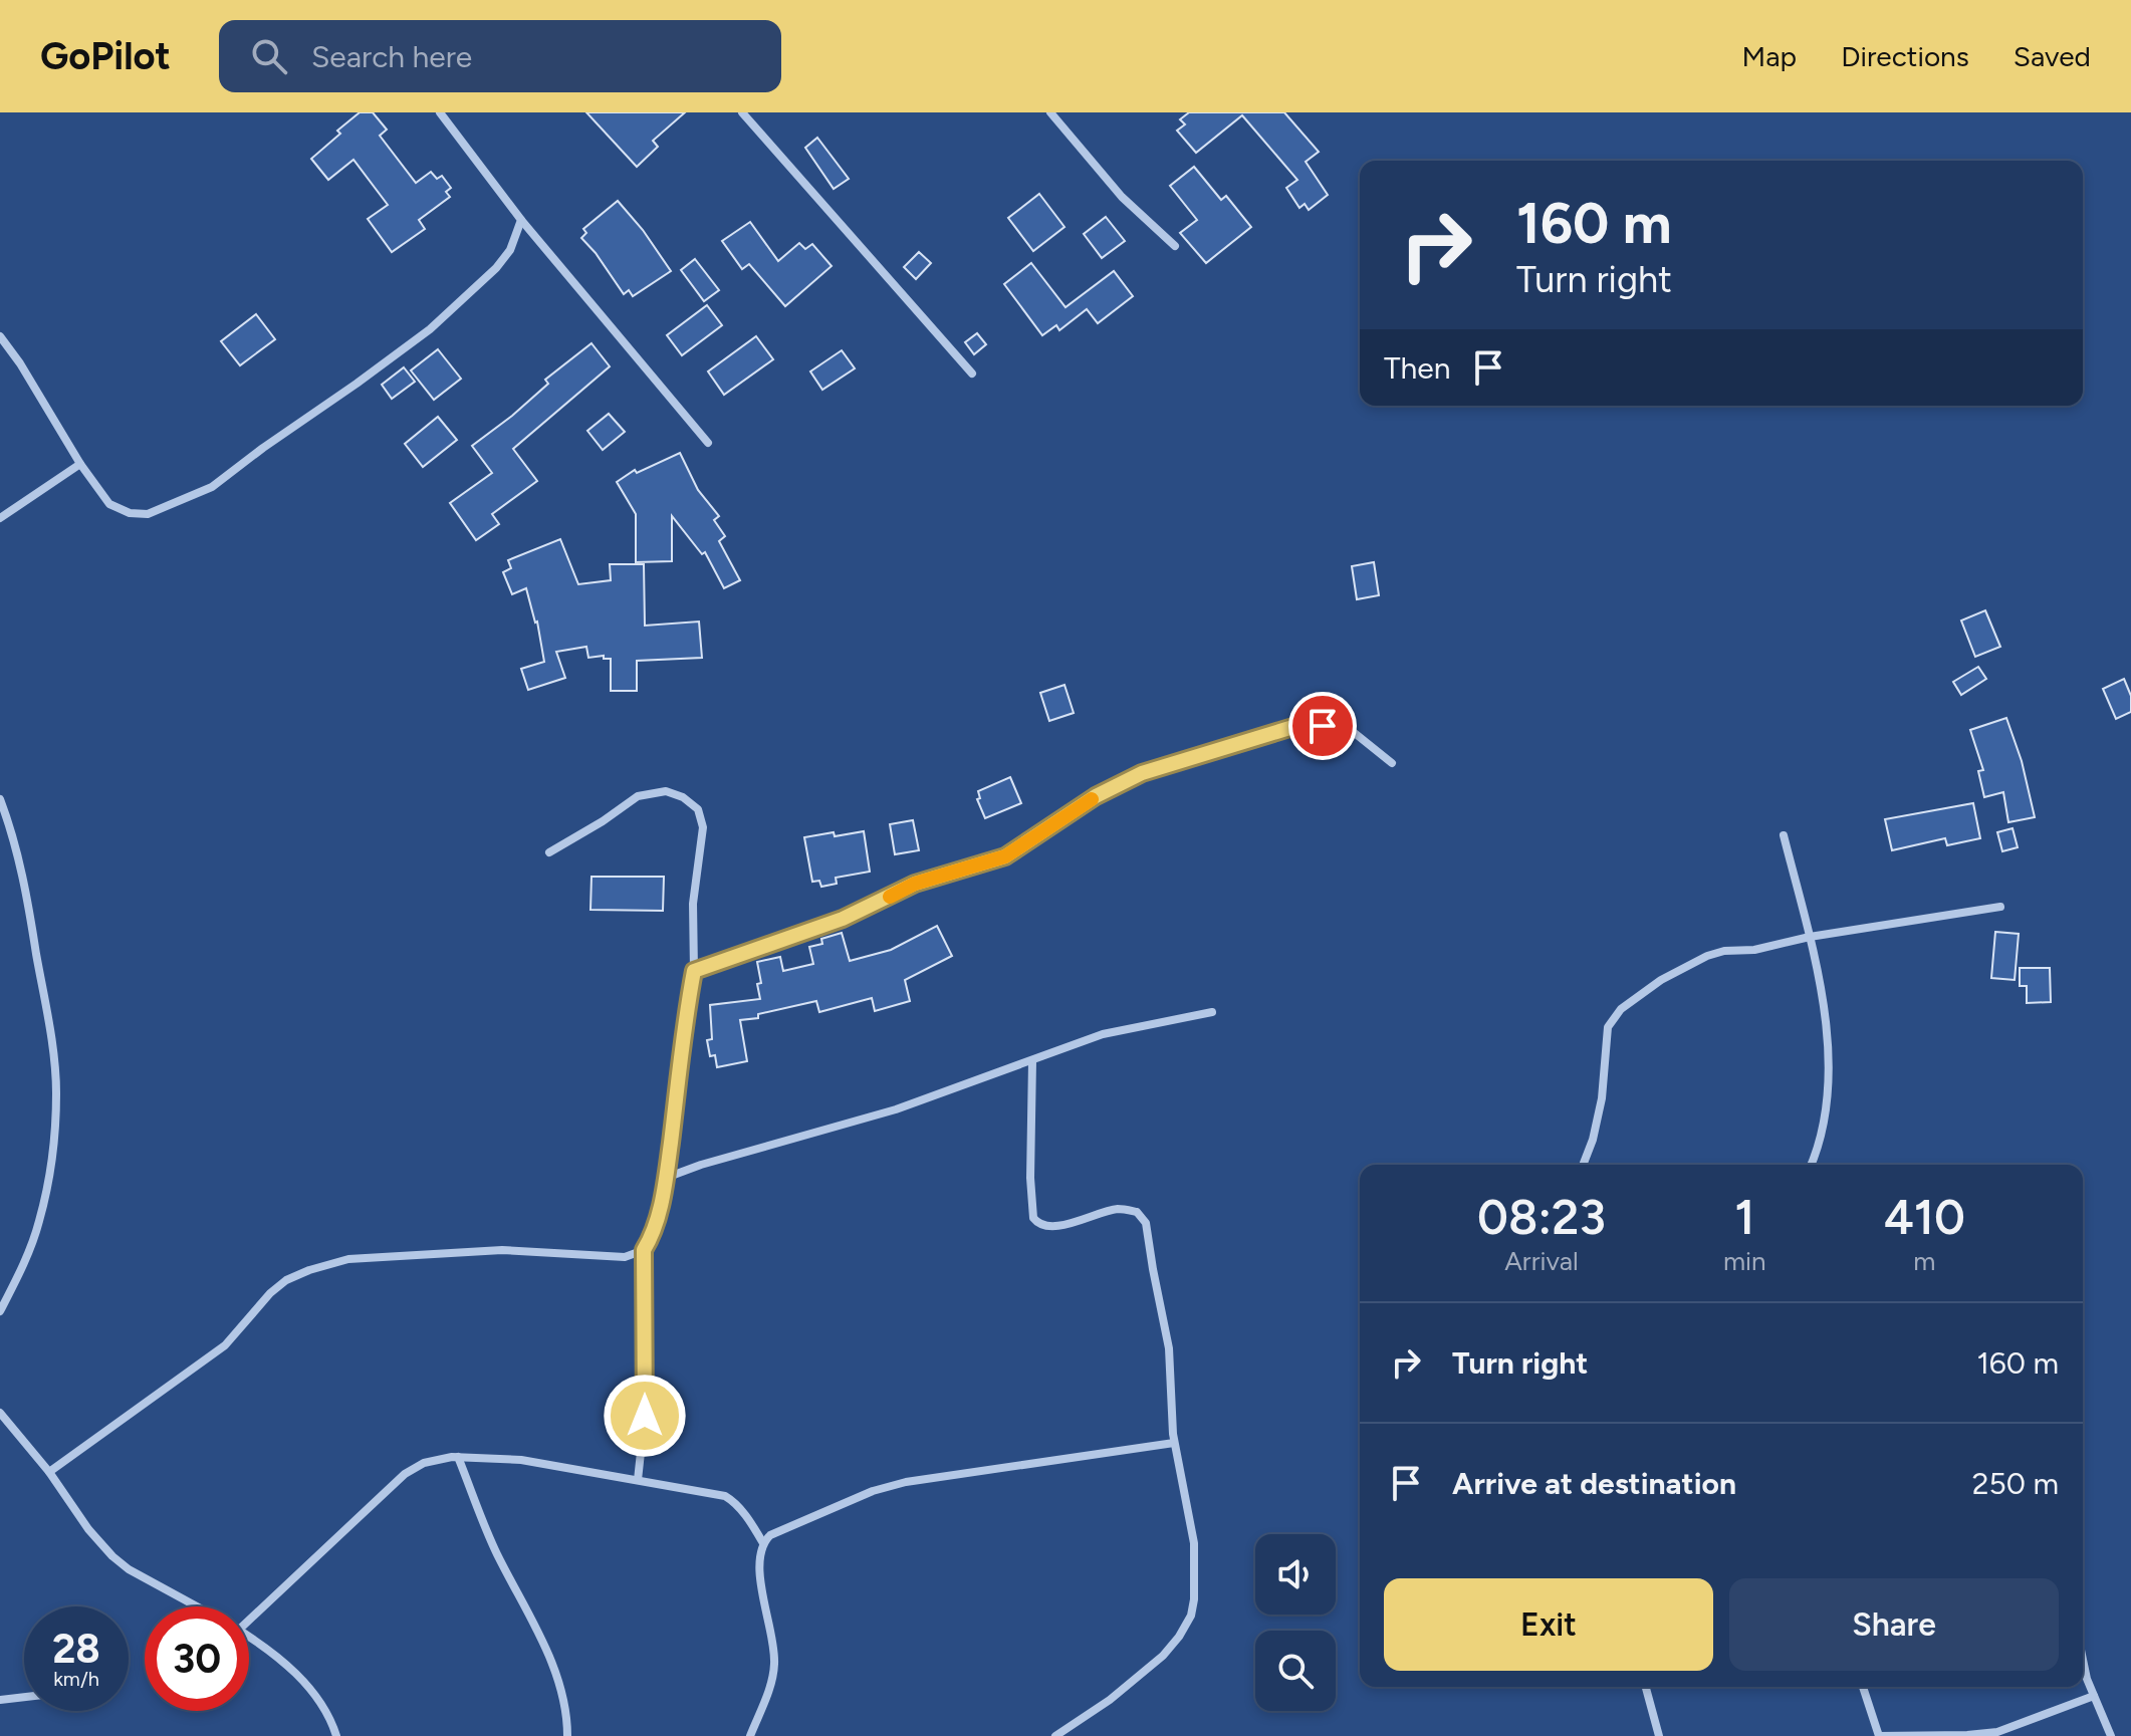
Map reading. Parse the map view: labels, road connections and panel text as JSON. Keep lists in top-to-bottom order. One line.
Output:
{"page":{"header":"GoPilot","search":"Search here","nav":["Map","Directions","Saved"],"turn":["160 m","Turn right"],"then":"Then","eta":["08:23","Arrival","1","min","410","m"],"list":[{"name":"Turn right","value":"160 m"},{"name":"Arrive at destination","value":"250 m"}],"buttons":["Exit","Share"],"speed":"28 km/h","limit":"30"}}
